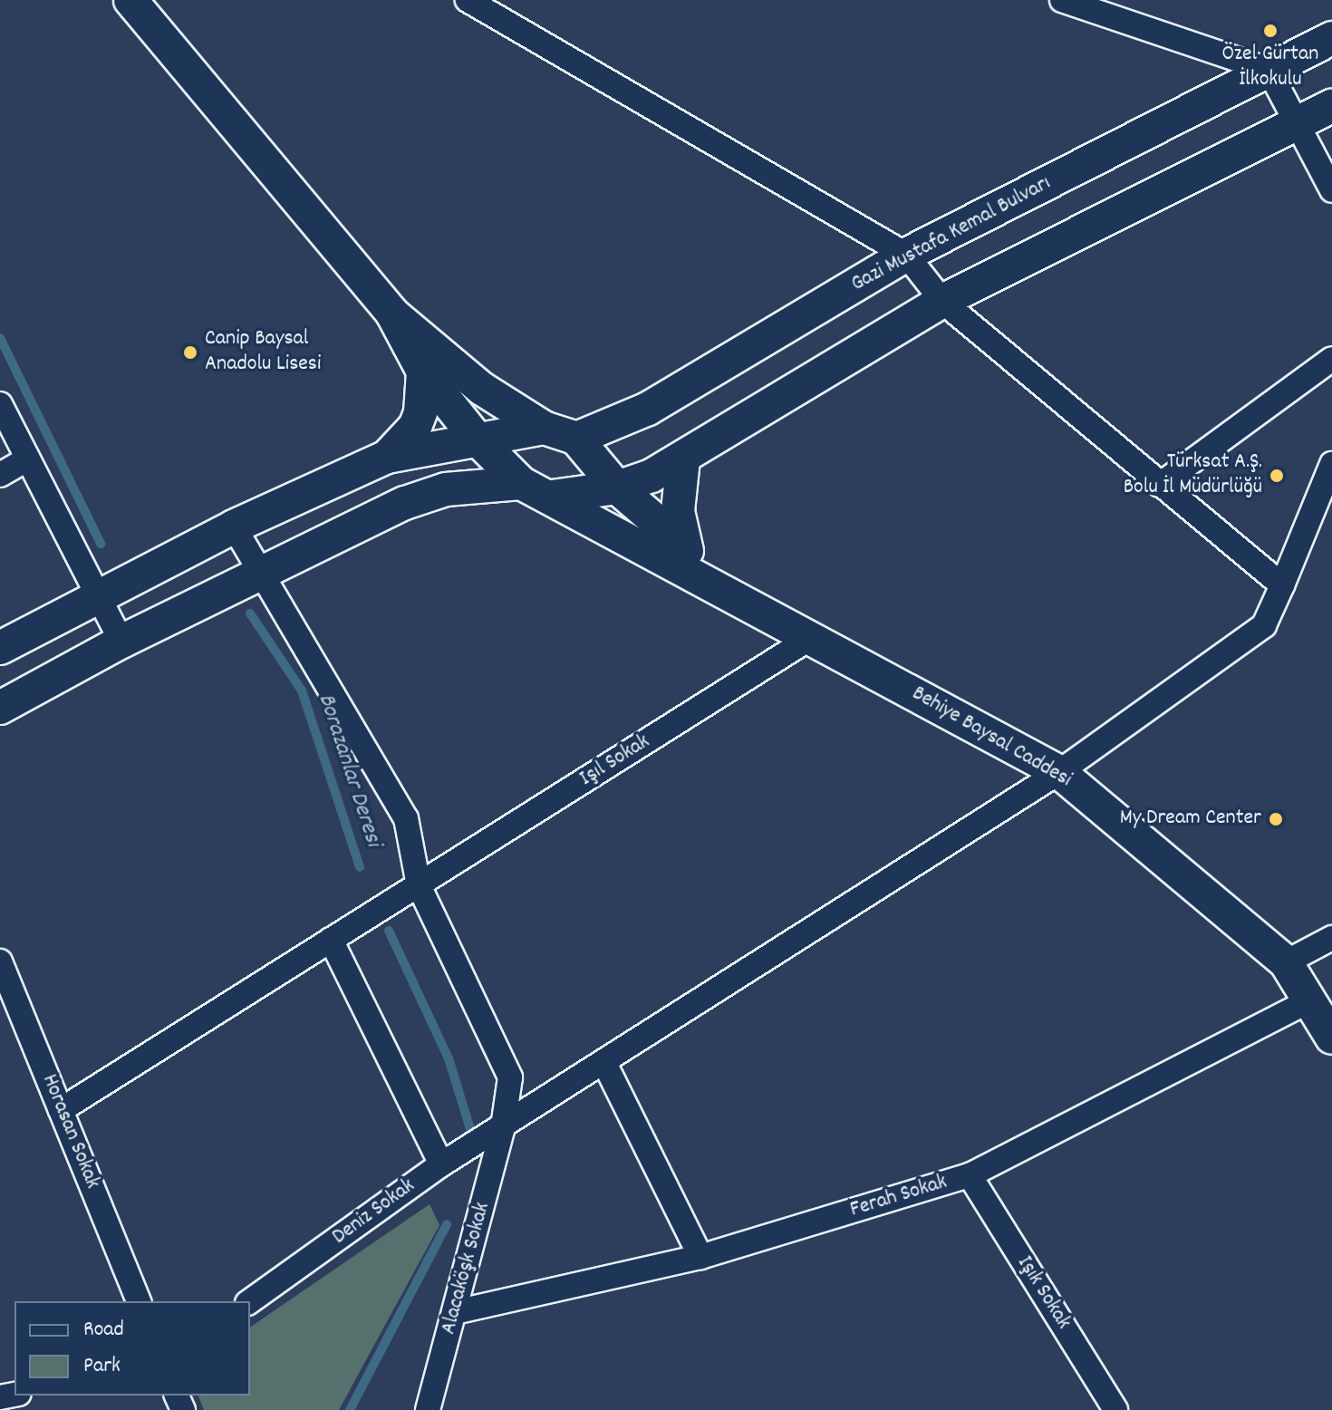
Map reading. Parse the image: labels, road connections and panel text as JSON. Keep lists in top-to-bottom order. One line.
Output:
{"streets":{"main road":["Gazi Mustafa Kemal Bulvarı","Behiye Baysal Caddesi"],"street":["Işıl Sokak","Horasan Sokak","Ferah Sokak","Deniz Sokak","Alacaköşk Sokak","Işık Sokak"]},"crossings":[["Behiye Baysal Caddesi","Işıl Sokak"],["Behiye Baysal Caddesi","Ferah Sokak"],["Behiye Baysal Caddesi","Deniz Sokak"],["Işıl Sokak","Horasan Sokak"],["Işıl Sokak","Alacaköşk Sokak"],["Ferah Sokak","Alacaköşk Sokak"],["Ferah Sokak","Işık Sokak"],["Deniz Sokak","Alacaköşk Sokak"]],"water":["Borazanlar Deresi"],"places":["Özel Gürtan İlkokulu","Canip Baysal Anadolu Lisesi","Türksat A.Ş. Bolu İl Müdürlüğü","My Dream Center"],"legend":["Road","Park"]}
